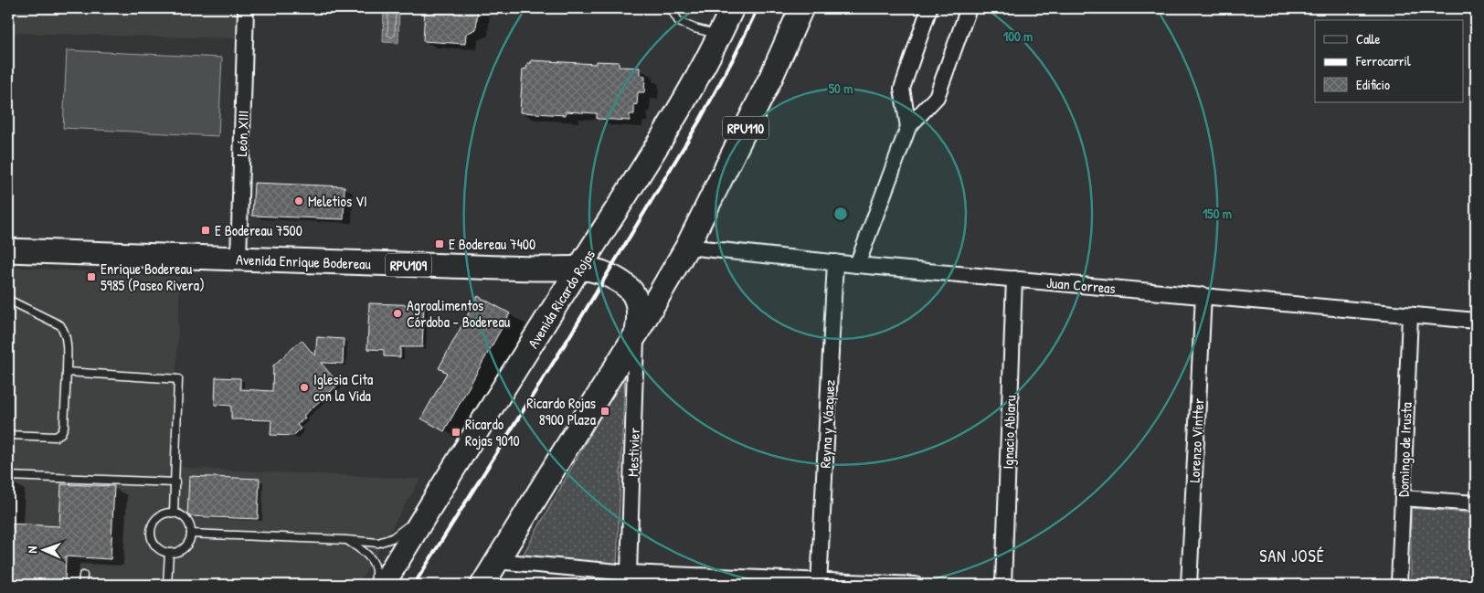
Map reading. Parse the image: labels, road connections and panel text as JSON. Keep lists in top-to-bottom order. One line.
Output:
{"streets":{"main road":["RPU110","Avenida Enrique Bodereau","RPU109","Avenida Ricardo Rojas"],"street":["León XIII","Juan Correas","Reyna y Vázquez","Ignacio Abiaru","Lorenzo Vintter","Domingo de Irusta","Mestivier"]},"crossings":[["RPU110","Avenida Enrique Bodereau"],["RPU110","RPU109"],["RPU110","Juan Correas"],["RPU110","Mestivier"],["León XIII","Avenida Enrique Bodereau"],["Avenida Enrique Bodereau","RPU109"],["Avenida Enrique Bodereau","Avenida Ricardo Rojas"],["Avenida Enrique Bodereau","Mestivier"],["RPU109","Mestivier"],["Juan Correas","Reyna y Vázquez"],["Juan Correas","Ignacio Abiaru"],["Juan Correas","Lorenzo Vintter"],["Juan Correas","Domingo de Irusta"]],"districts":["SAN JOSÉ"],"places":{"other":["Meletios VI","Agroalimentos Córdoba - Bodereau","Iglesia Cita con la Vida"],"transit":["E Bodereau 7500","E Bodereau 7400","Enrique Bodereau 5985 (Paseo Rivera)","Ricardo Rojas 8900 Plaza","Ricardo Rojas 9010"]},"legend":["Calle","Ferrocarril","Edificio"],"north":"left","rings":["100 m","50 m","150 m"]}
